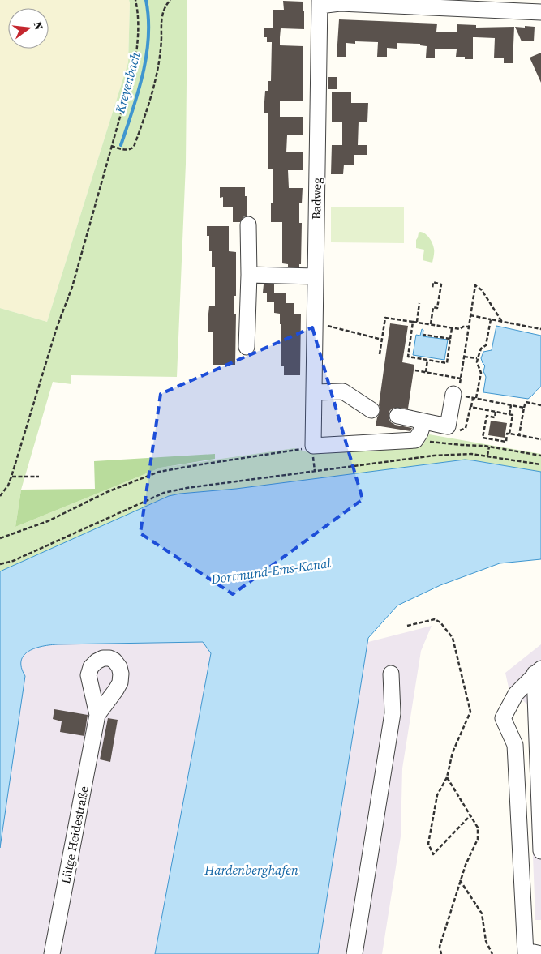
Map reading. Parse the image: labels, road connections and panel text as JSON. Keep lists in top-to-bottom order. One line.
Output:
{"streets":{"street":["Badweg","Lütge Heidestraße"]},"water":["Kreyenbach","Dortmund-Ems-Kanal","Hardenberghafen"],"north":"right"}
